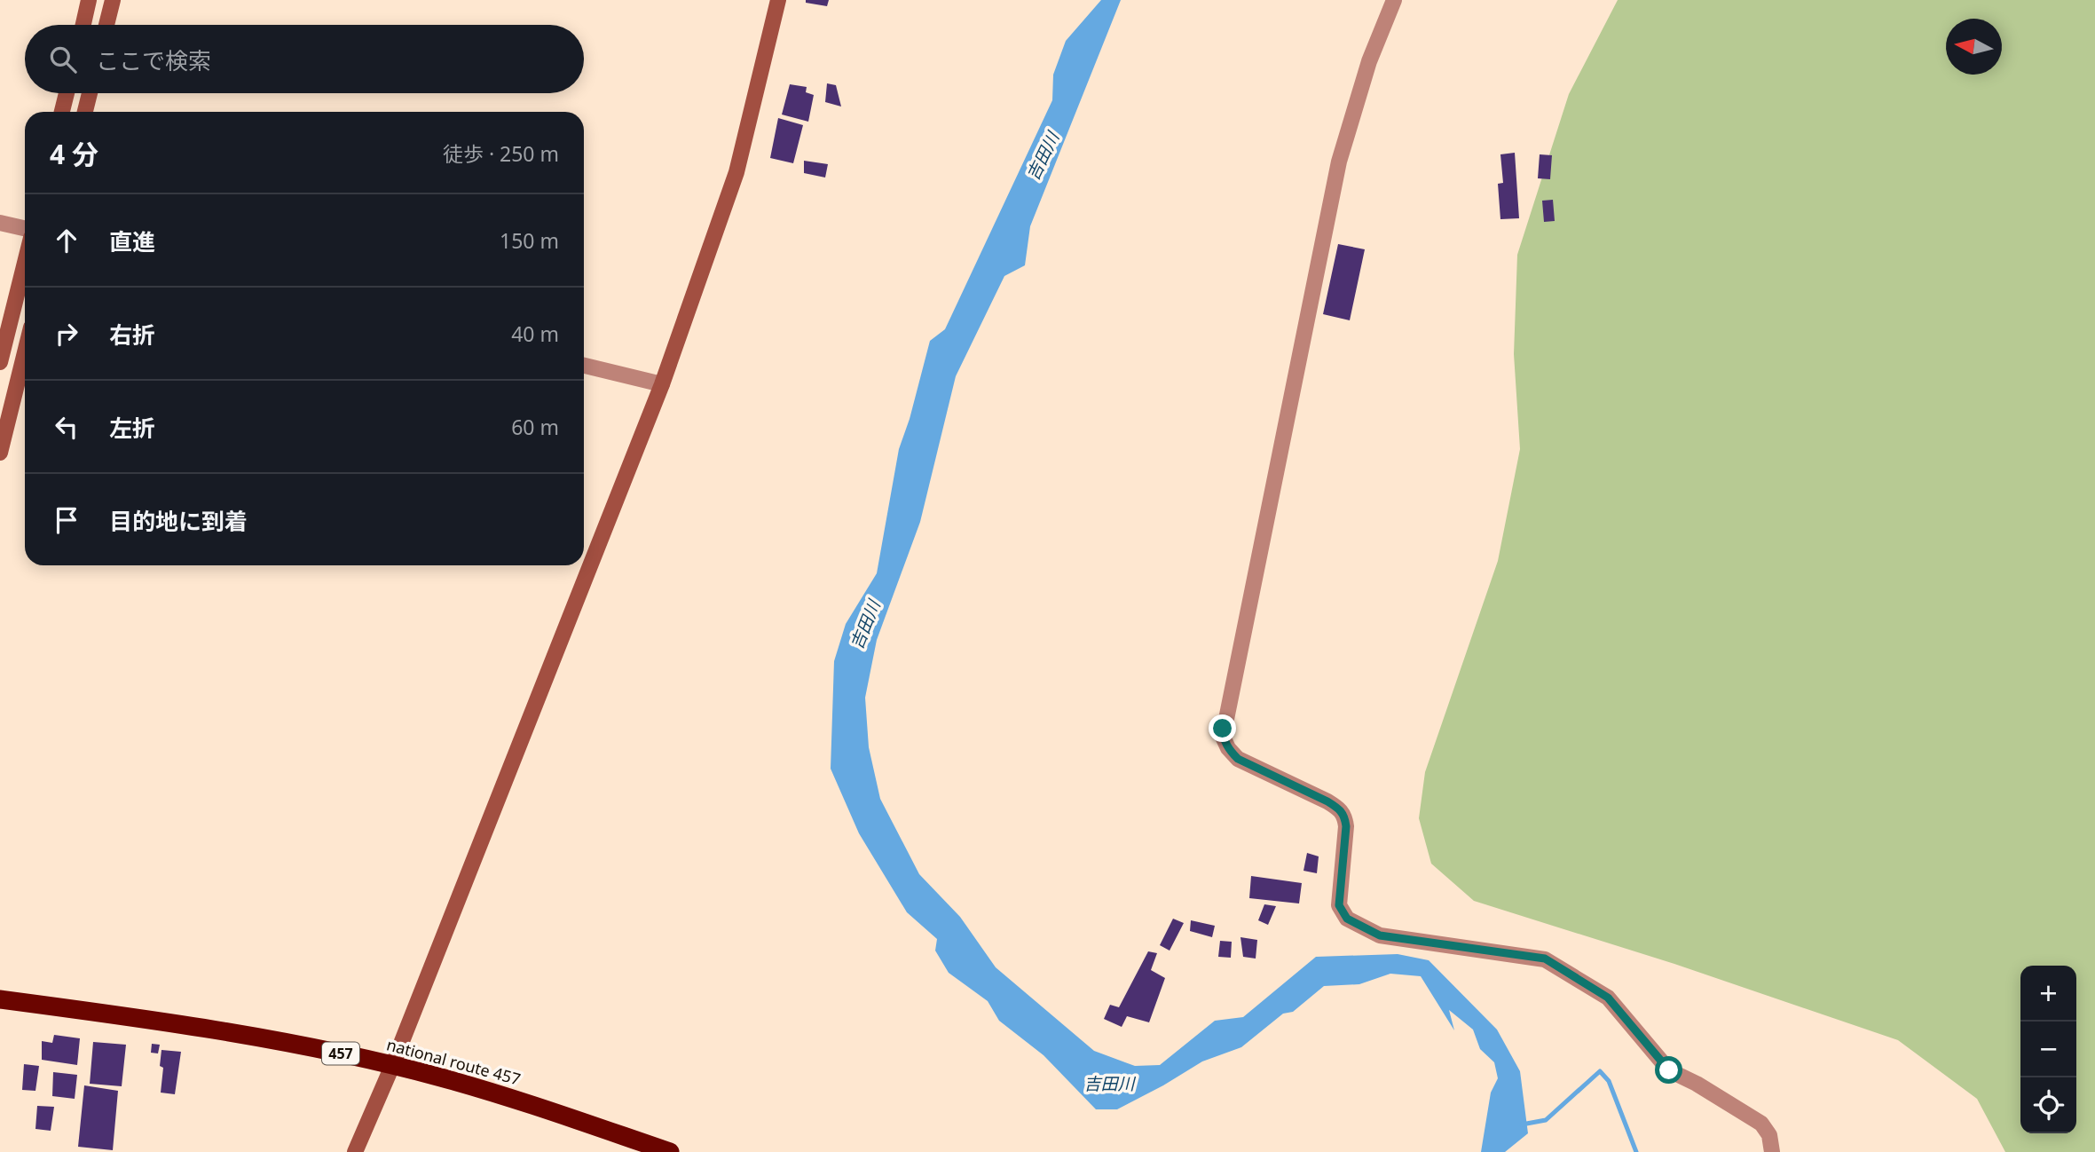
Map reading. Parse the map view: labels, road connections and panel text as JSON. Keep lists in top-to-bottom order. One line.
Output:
{"streets":{"highway":["457","national route 457"]},"water":["吉田川"],"north":"left","page":{"search":"ここで検索","heading":["4 分","徒歩 · 250 m"],"list":[["直進","150 m"],["右折","40 m"],["左折","60 m"],"目的地に到着"],"map_buttons":["+","−"]}}
